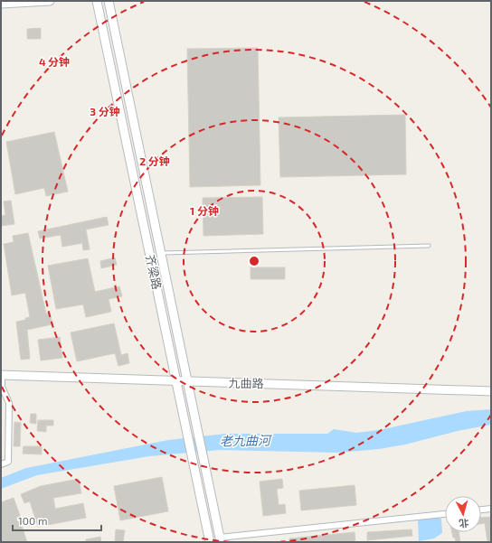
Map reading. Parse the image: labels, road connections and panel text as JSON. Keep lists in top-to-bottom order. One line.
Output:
{"streets":{"main road":["齐梁路","九曲路"]},"crossings":[["齐梁路","九曲路"]],"water":["老九曲河"],"scale_bar":"100 m","north":"bottom","rings":["4 分钟","3 分钟","2 分钟","1 分钟"]}
